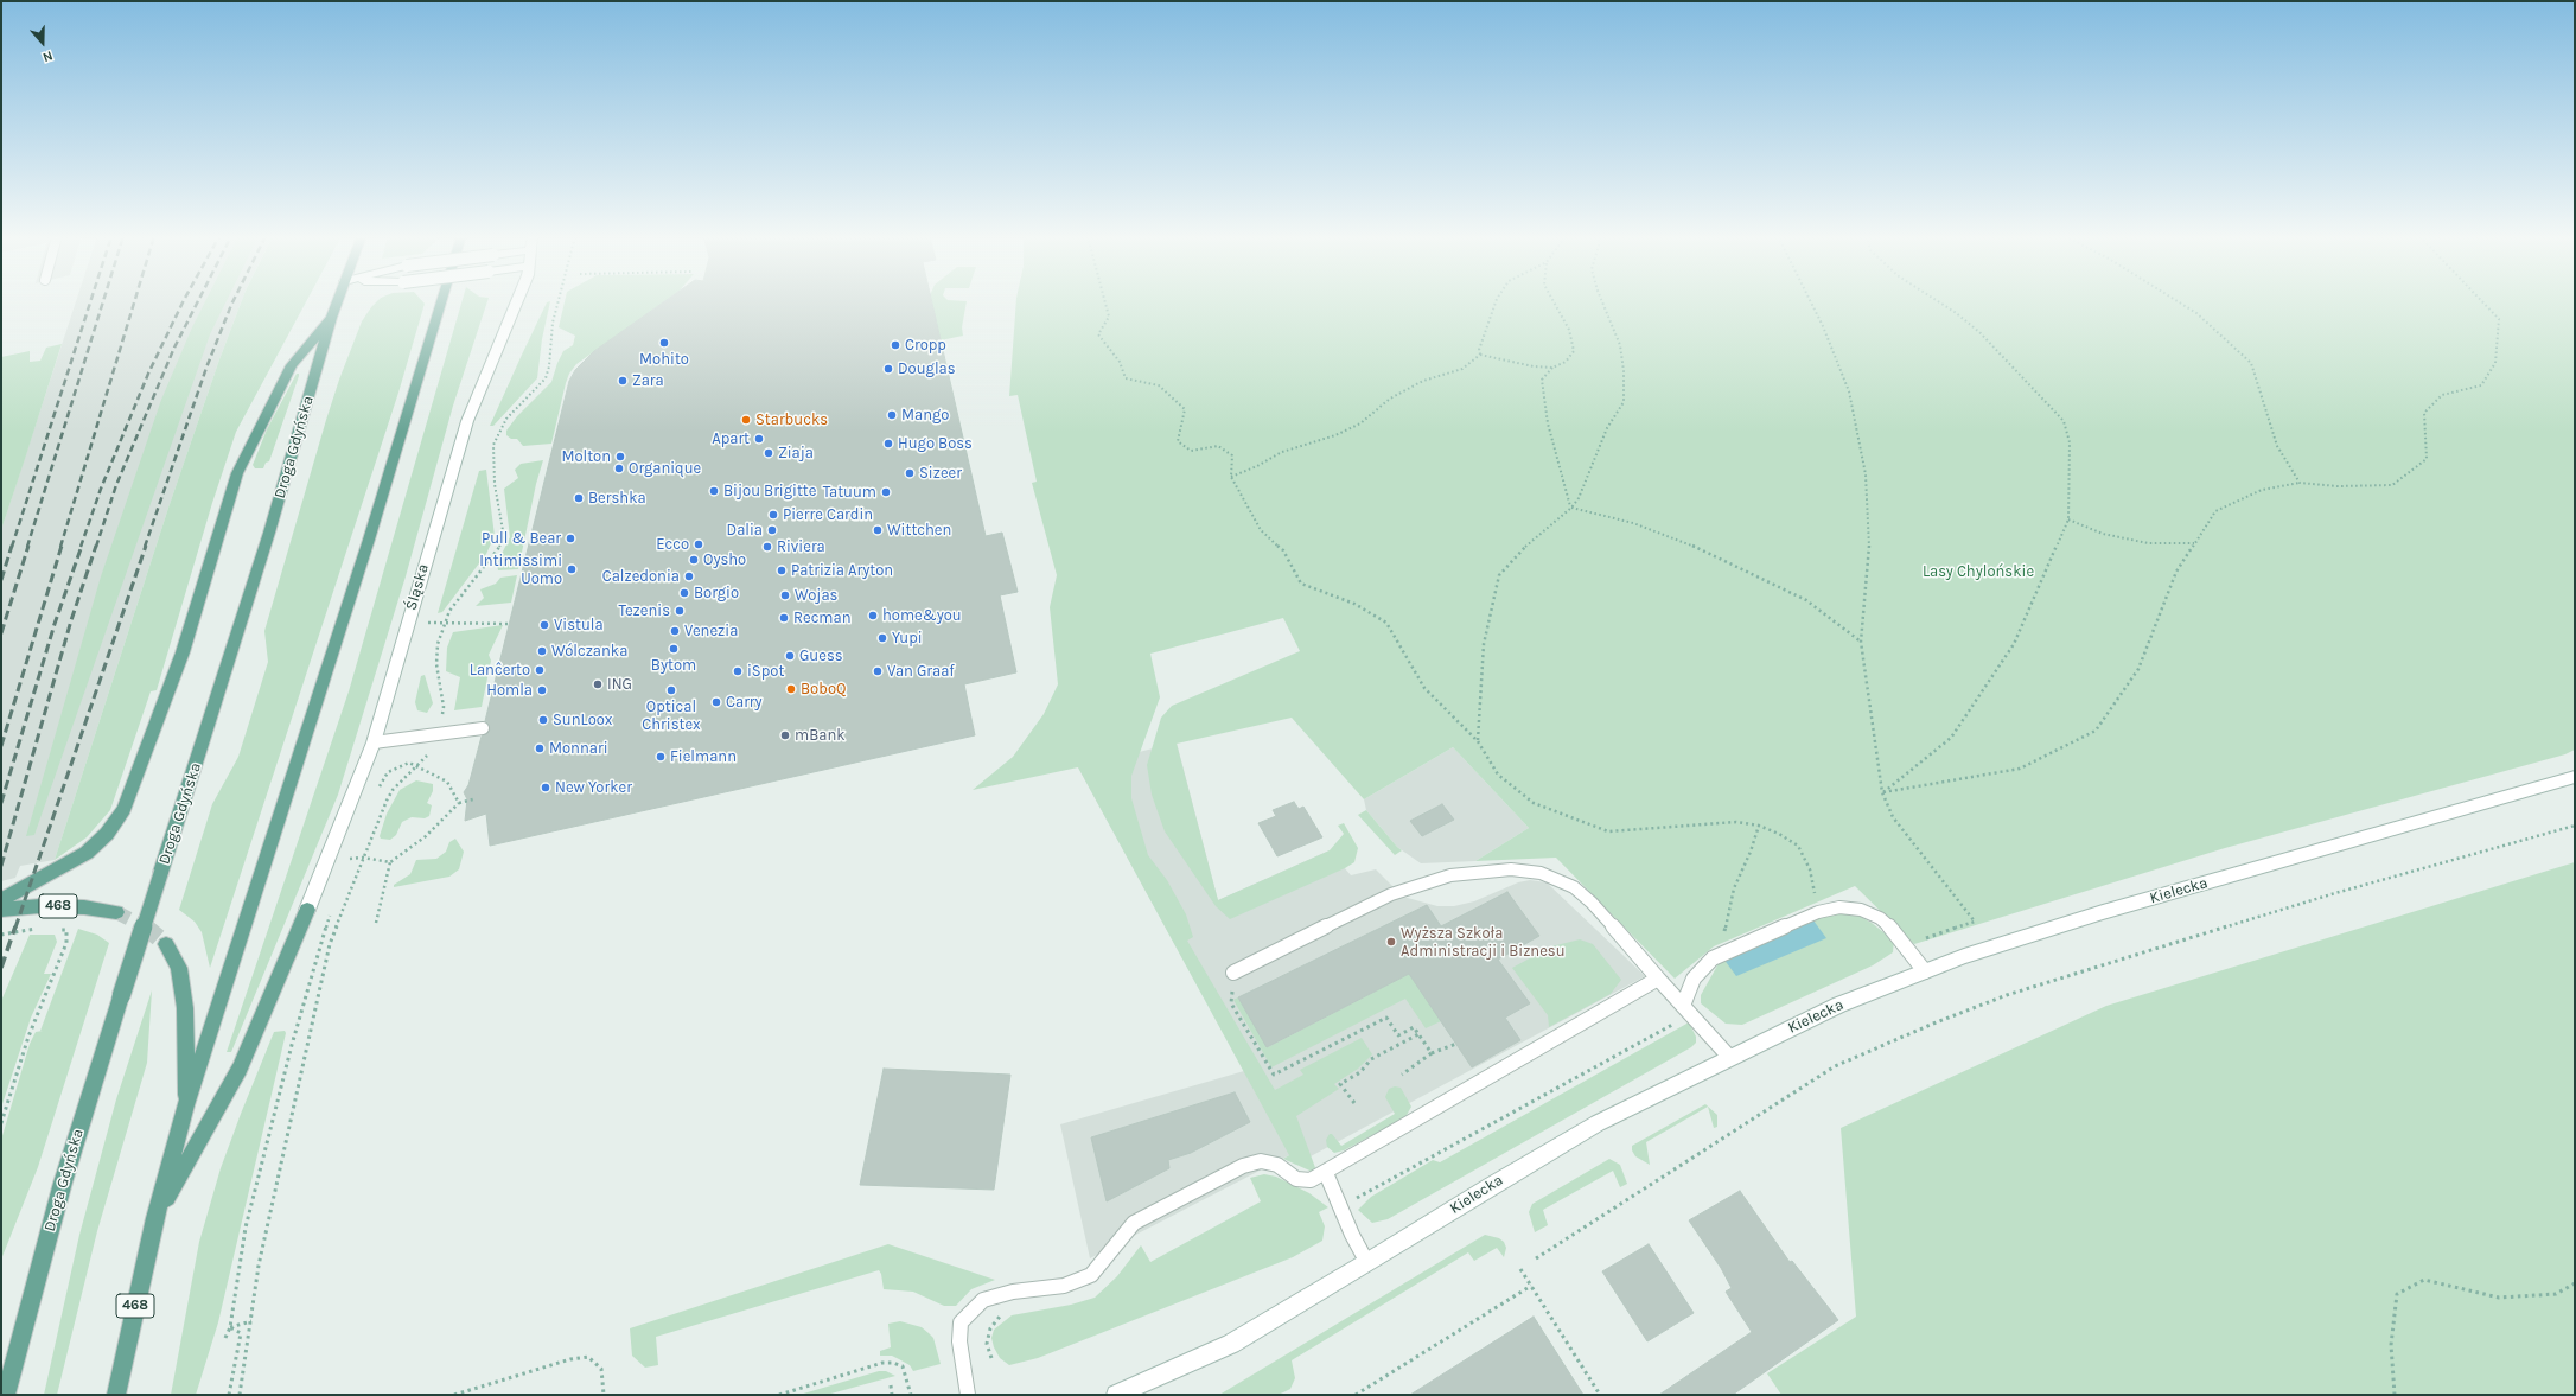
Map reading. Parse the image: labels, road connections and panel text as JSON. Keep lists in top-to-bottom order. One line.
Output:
{"streets":{"main road":["Droga Gdyńska","468"],"street":["Śląska","Kielecka"]},"parks":["Lasy Chylońskie"],"places":["Mohito","Cropp","Douglas","Zara","Mango","Starbucks","Apart","Hugo Boss","Ziaja","Molton","Organique","Sizeer","Bijou Brigitte","Tatuum","Bershka","Pierre Cardin","Dalia","Wittchen","Pull & Bear","Ecco","Riviera","Oysho","Intimissimi Uomo","Patrizia Aryton","Calzedonia","Borgio","Wojas","Tezenis","home&you","Recman","Vistula","Venezia","Yupi","Bytom","Wólczanka","Guess","Lanĉerto","iSpot","Van Graaf","ING","BoboQ","Homla","Optical Christex","Carry","SunLoox","mBank","Monnari","Fielmann","New Yorker","Wyższa Szkoła Administracji i Biznesu"],"north":"bottom"}
